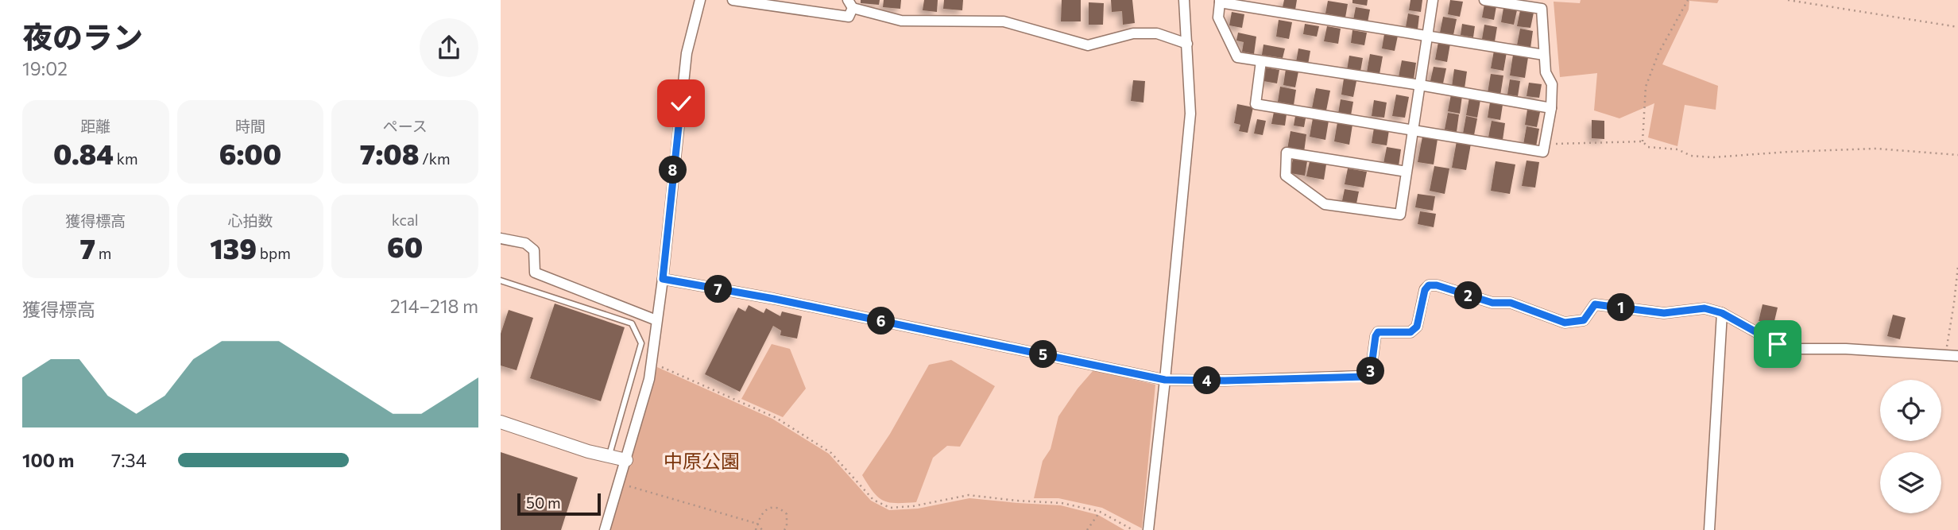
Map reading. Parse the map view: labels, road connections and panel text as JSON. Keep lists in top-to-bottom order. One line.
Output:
{"parks":["中原公園"],"scale_bar":"50 m","page":{"heading":["夜のラン","19:02"],"stats":[["距離","0.84 km"],["時間","6:00"],["ペース","7:08 /km"],["獲得標高","7 m"],["心拍数","139 bpm"],["kcal","60"]],"pins":["8","7","2","1","6","5","3","4"],"chart":["獲得標高","214–218 m"],"list":[{"name":"100 m","note":"7:34"}],"scale":"50 m"}}
